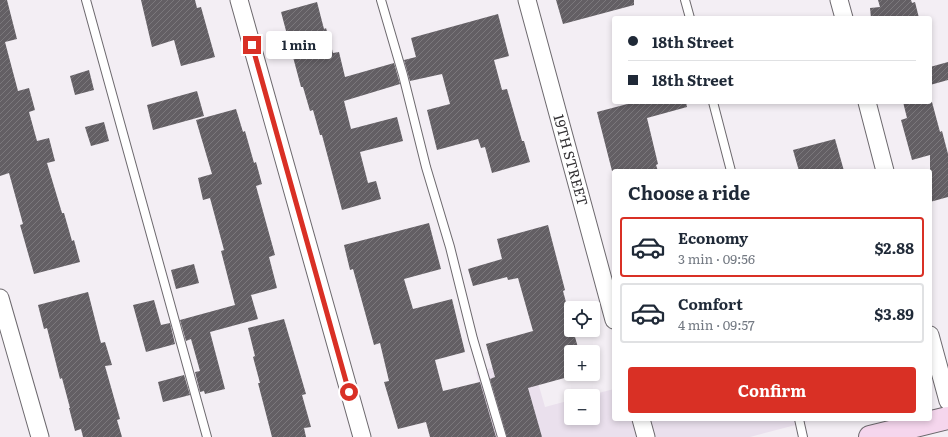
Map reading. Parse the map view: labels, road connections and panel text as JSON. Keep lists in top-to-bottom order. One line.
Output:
{"streets":{"street":["19TH STREET"]},"page":{"banner":["18th Street","18th Street"],"bubble":"1 min","heading":"Choose a ride","list":[{"name":"Economy","note":"3 min · 09:56","value":"$2.88"},{"name":"Comfort","note":"4 min · 09:57","value":"$3.89"}],"map_buttons":["+","−"],"buttons":"Confirm"}}
